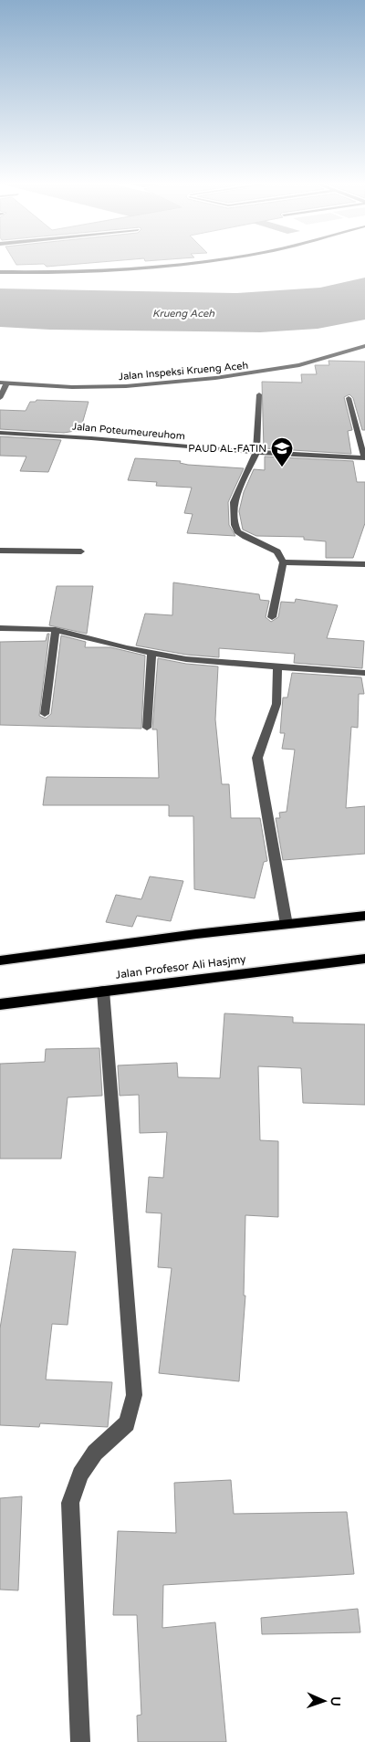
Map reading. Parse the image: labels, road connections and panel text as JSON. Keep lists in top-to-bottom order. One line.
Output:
{"streets":{"main road":["Jalan Profesor Ali Hasjmy"],"street":["Jalan Inspeksi Krueng Aceh","Jalan Poteumeureuhom"]},"water":["Krueng Aceh"],"places":{"school or university":["PAUD AL-FATIN"]},"north":"right"}
